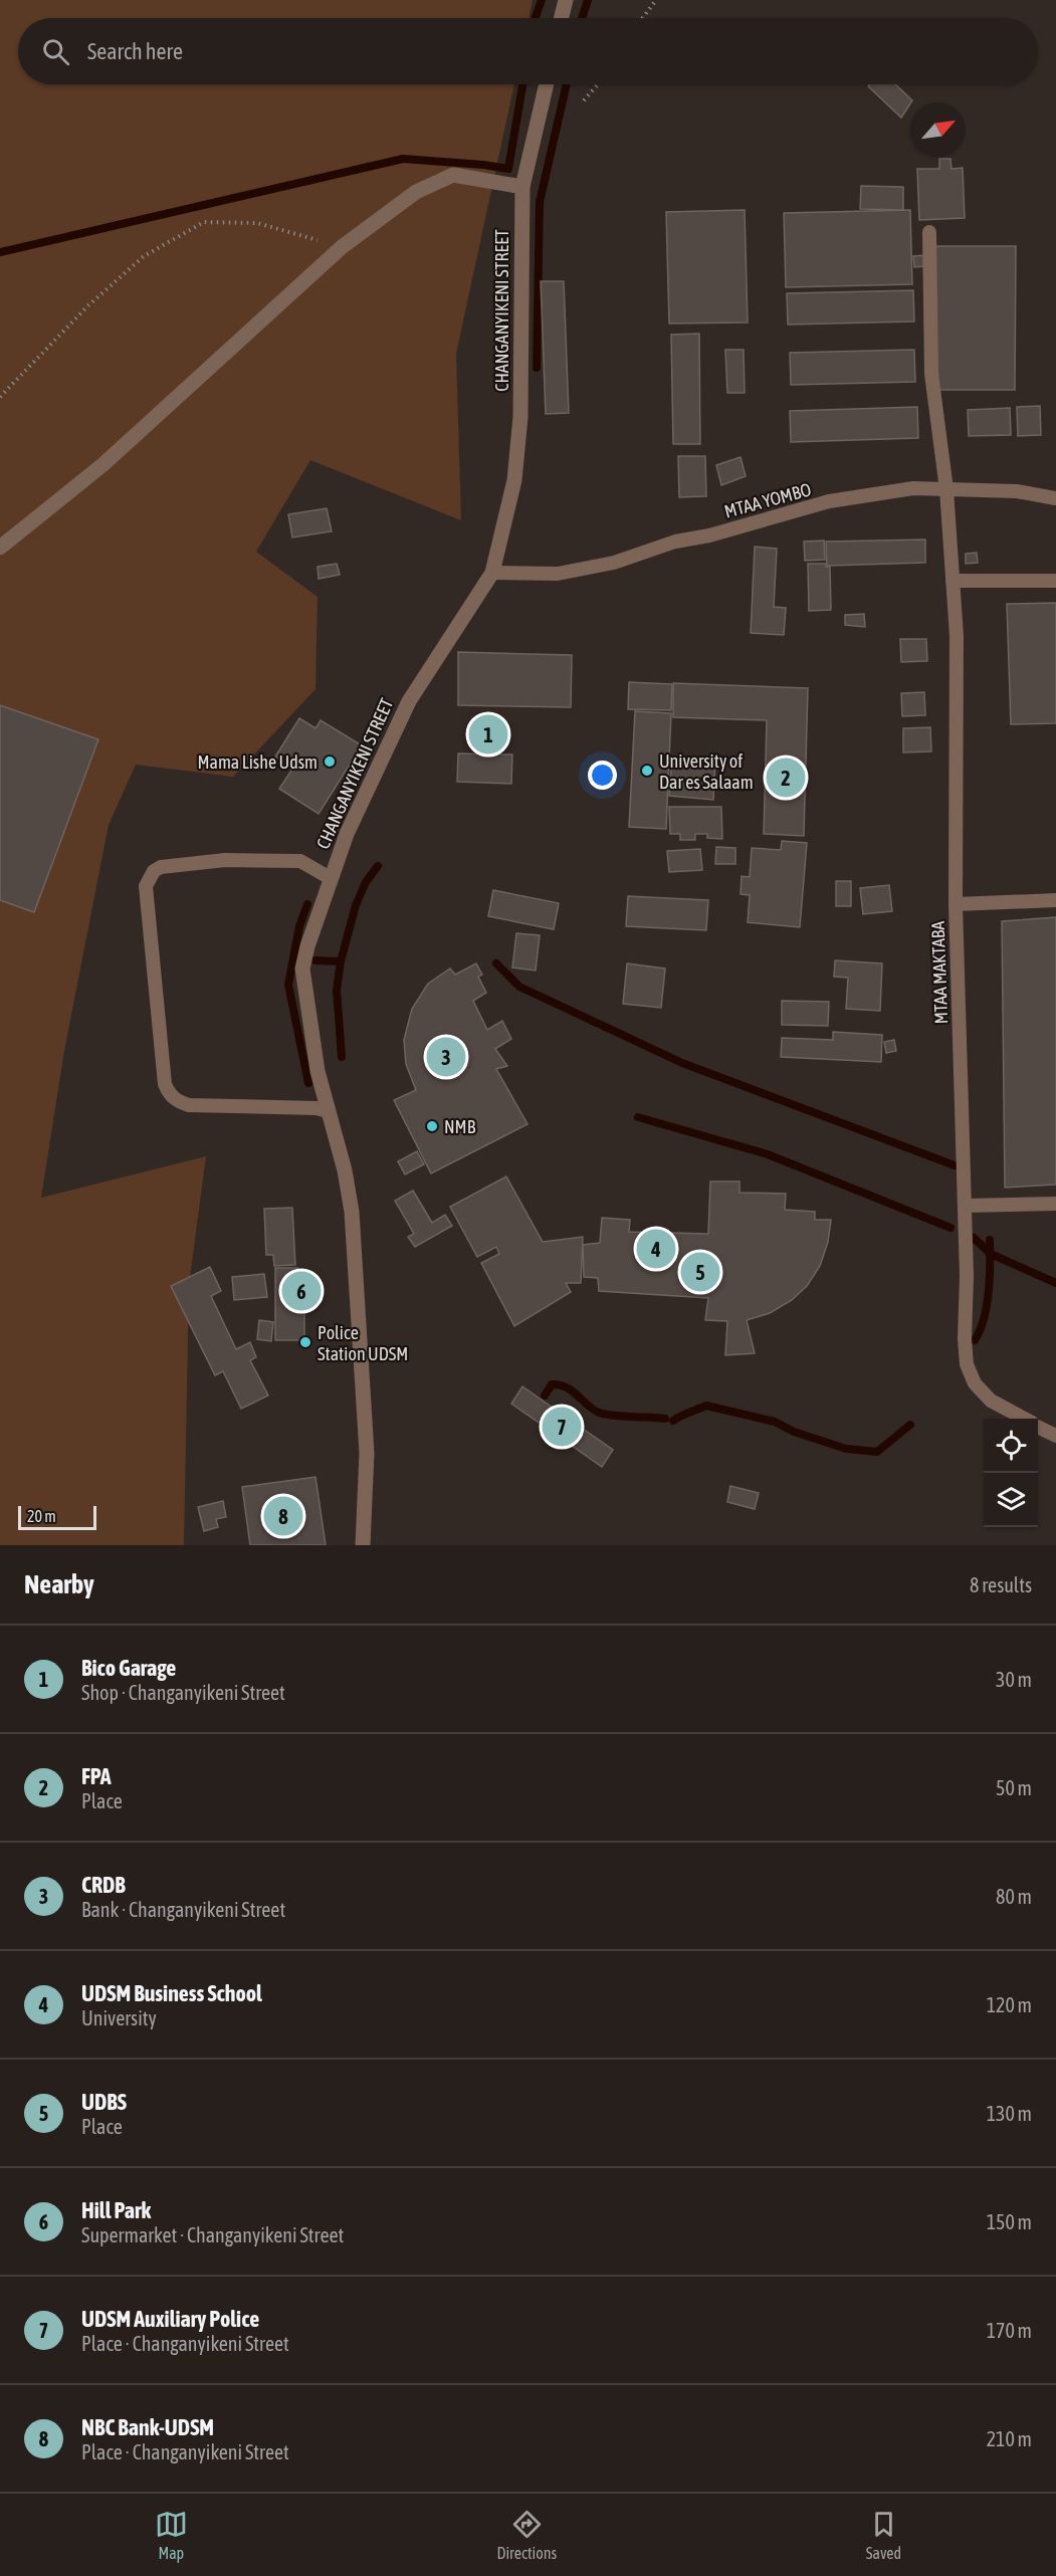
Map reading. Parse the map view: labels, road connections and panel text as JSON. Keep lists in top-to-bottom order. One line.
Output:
{"streets":{"street":["CHANGANYIKENI STREET"],"lane":["MTAA YOMBO","MTAA MAKTABA"]},"crossings":[["CHANGANYIKENI STREET","MTAA YOMBO"],["MTAA YOMBO","MTAA MAKTABA"]],"places":["Mama Lishe Udsm","University of Dar es Salaam","NMB","Police Station UDSM"],"scale_bar":"20 m","north":"top right","page":{"search":"Search here","pins":["1","2","3","4","5","6","7","8"],"scale":"20 m","heading":["Nearby","8 results"],"list":[{"mark":"1","name":"Bico Garage","note":"Shop · Changanyikeni Street","value":"30 m"},{"mark":"2","name":"FPA","note":"Place","value":"50 m"},{"mark":"3","name":"CRDB","note":"Bank · Changanyikeni Street","value":"80 m"},{"mark":"4","name":"UDSM Business School","note":"University","value":"120 m"},{"mark":"5","name":"UDBS","note":"Place","value":"130 m"},{"mark":"6","name":"Hill Park","note":"Supermarket · Changanyikeni Street","value":"150 m"},{"mark":"7","name":"UDSM Auxiliary Police","note":"Place · Changanyikeni Street","value":"170 m"},{"mark":"8","name":"NBC Bank-UDSM","note":"Place · Changanyikeni Street","value":"210 m"}],"nav":["Map","Directions","Saved"]}}
